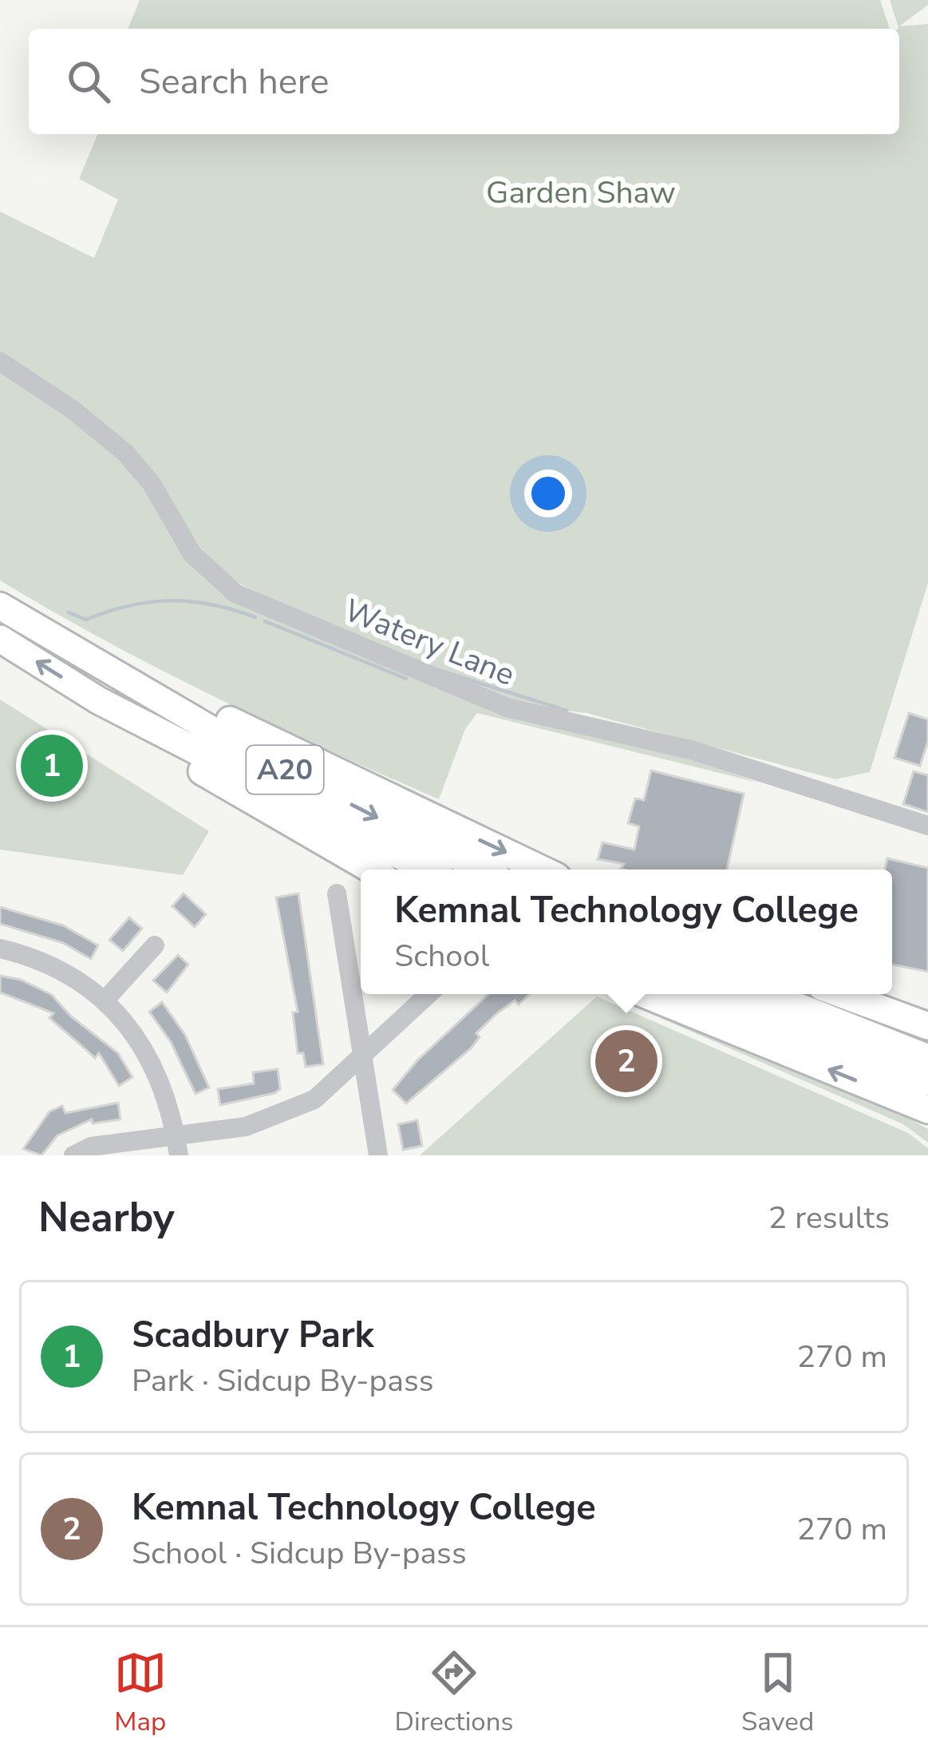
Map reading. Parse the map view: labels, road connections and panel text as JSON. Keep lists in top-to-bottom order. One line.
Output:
{"streets":{"highway":["A20"],"street":["Watery Lane"]},"parks":["Garden Shaw"],"page":{"search":"Search here","pins":["1","2"],"popup":["Kemnal Technology College","School"],"heading":["Nearby","2 results"],"list":[{"mark":"1","name":"Scadbury Park","note":"Park · Sidcup By-pass","value":"270 m"},{"mark":"2","name":"Kemnal Technology College","note":"School · Sidcup By-pass","value":"270 m"}],"nav":["Map","Directions","Saved"]}}
